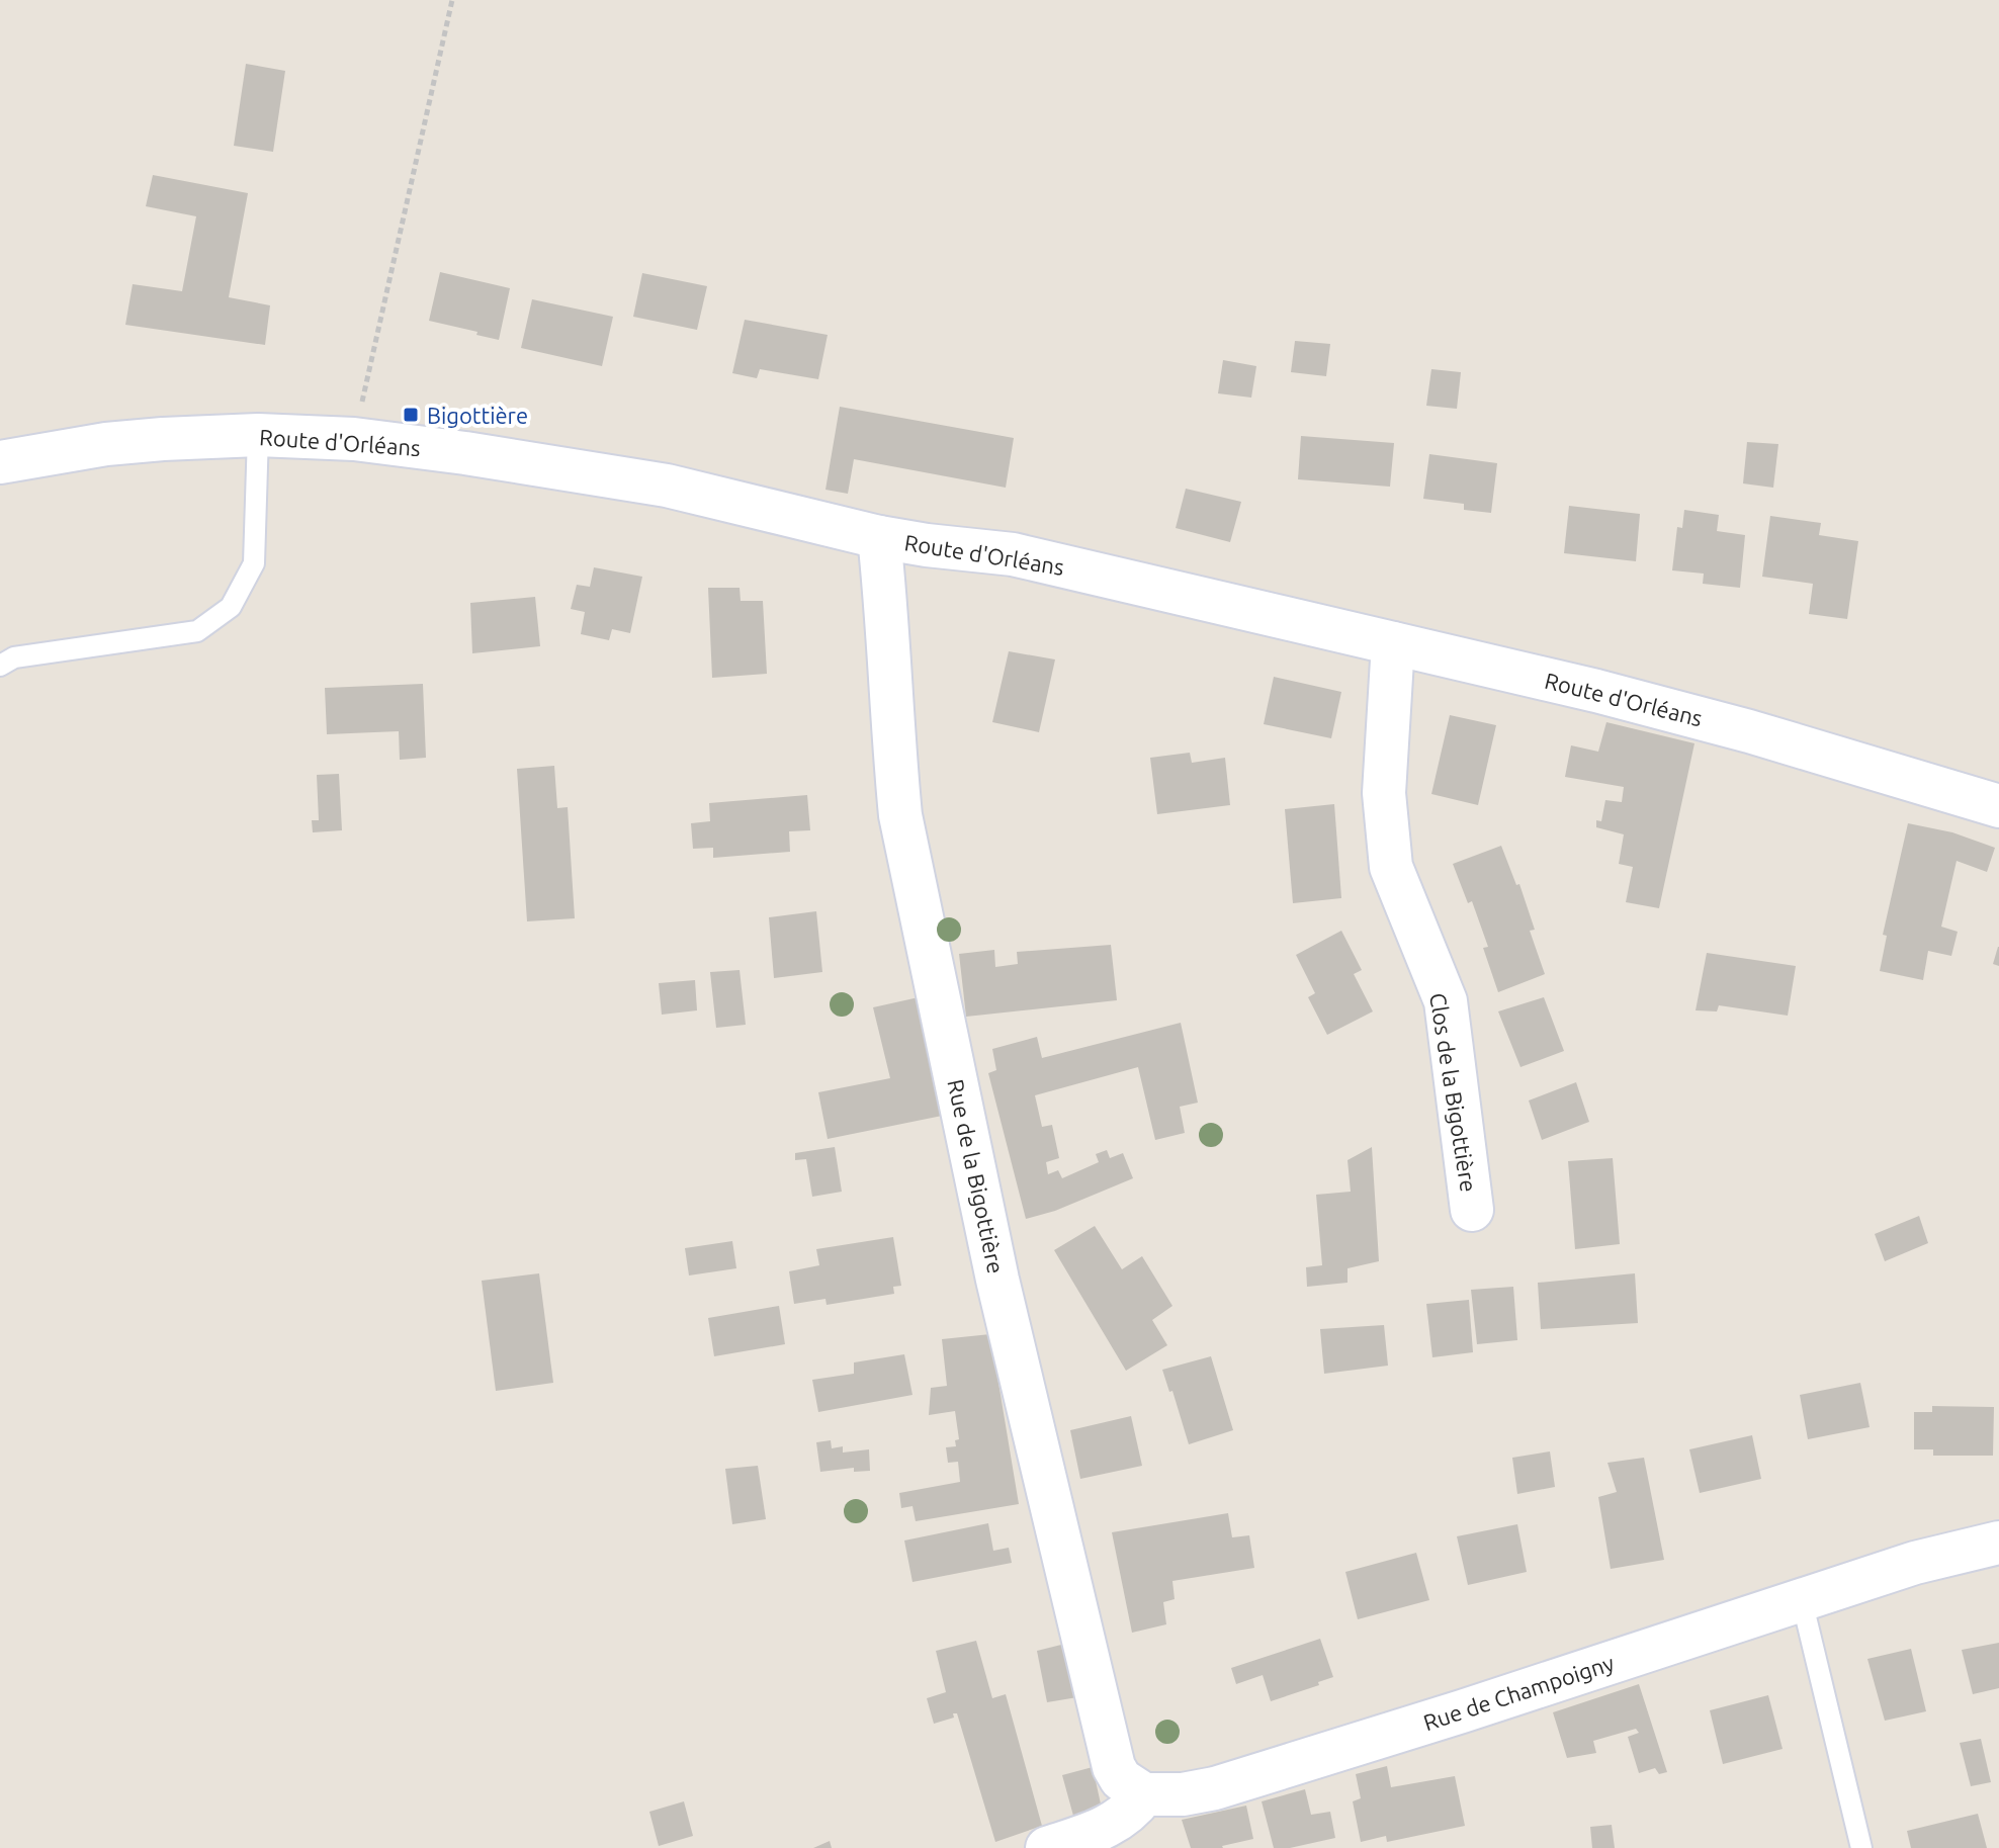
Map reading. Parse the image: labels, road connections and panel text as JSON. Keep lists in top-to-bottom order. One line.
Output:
{"streets":{"street":["Route d'Orléans","Clos de la Bigottière","Rue de la Bigottière","Rue de Champoigny"]},"crossings":[["Route d'Orléans","Clos de la Bigottière"],["Route d'Orléans","Rue de la Bigottière"],["Rue de la Bigottière","Rue de Champoigny"]],"places":{"transit":["Bigottière"]}}
